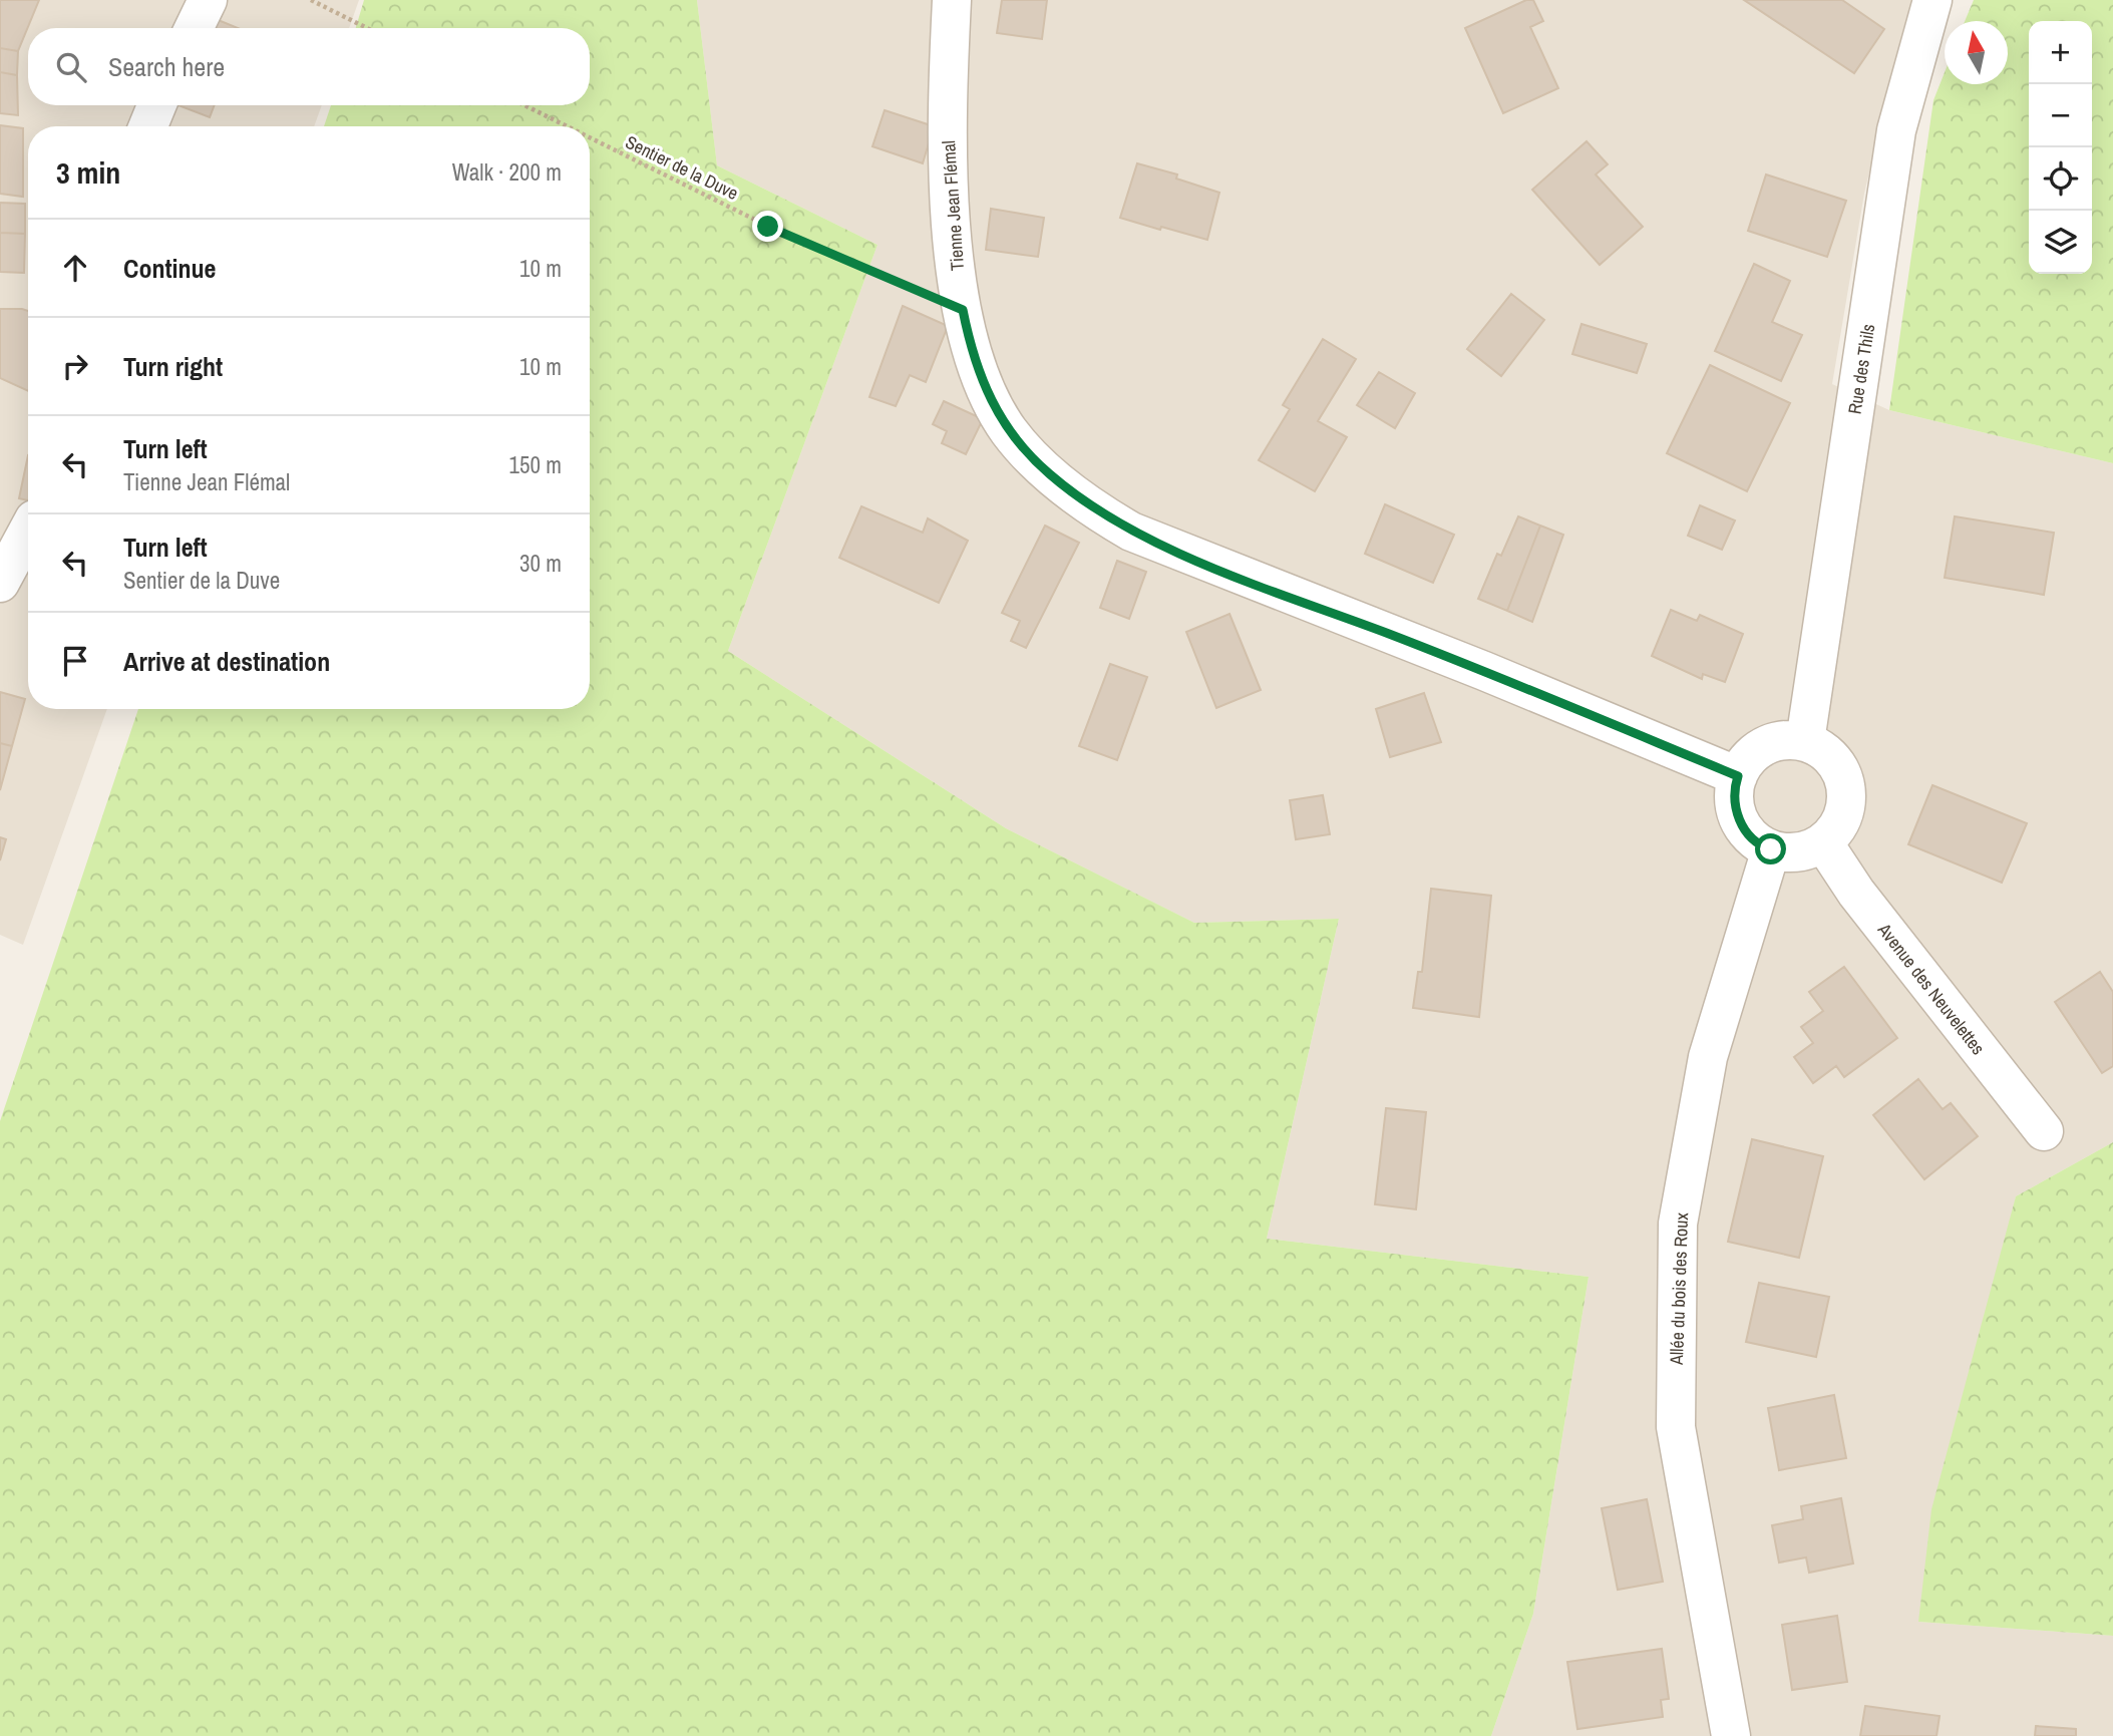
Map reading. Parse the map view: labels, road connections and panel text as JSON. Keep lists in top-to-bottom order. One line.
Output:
{"streets":{"street":["Tienne Jean Flémal","Rue des Thils","Avenue des Neuvelettes","Allée du bois des Roux"],"path":["Sentier de la Duve"]},"crossings":[["Sentier de la Duve","Tienne Jean Flémal"],["Tienne Jean Flémal","Rue des Thils"],["Tienne Jean Flémal","Avenue des Neuvelettes"],["Tienne Jean Flémal","Allée du bois des Roux"],["Rue des Thils","Avenue des Neuvelettes"],["Rue des Thils","Allée du bois des Roux"],["Avenue des Neuvelettes","Allée du bois des Roux"]],"north":"top","page":{"map_buttons":["+","−"],"search":"Search here","heading":["3 min","Walk · 200 m"],"list":[["Continue","10 m"],["Turn right","10 m"],["Turn left","Tienne Jean Flémal","150 m"],["Turn left","Sentier de la Duve","30 m"],"Arrive at destination"]}}
